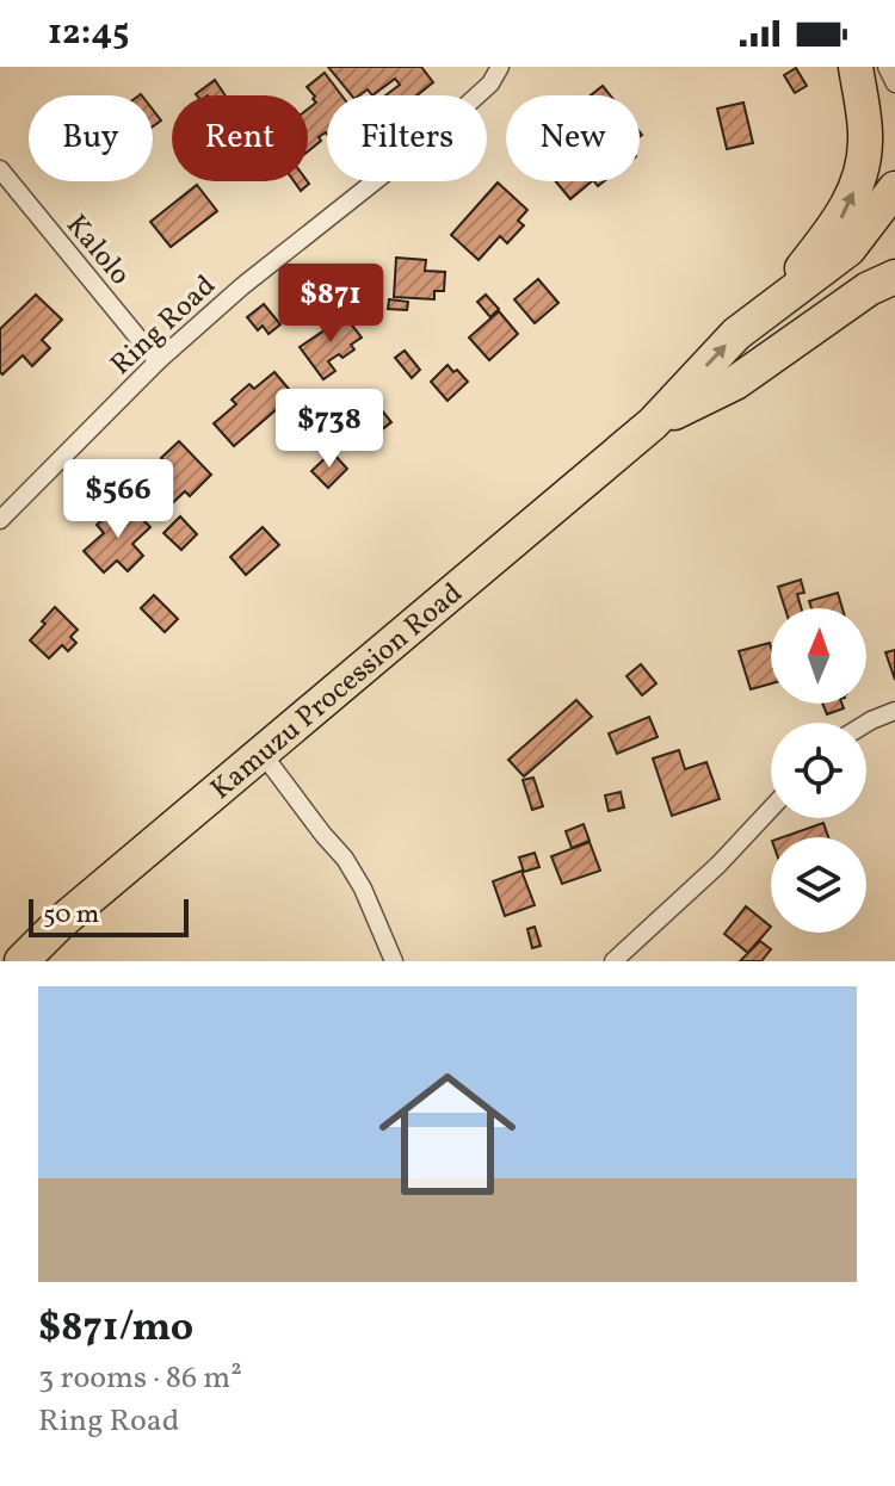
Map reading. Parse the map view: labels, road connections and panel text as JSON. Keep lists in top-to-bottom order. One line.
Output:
{"streets":{"highway":["Kamuzu Procession Road"],"street":["Kalolo","Ring Road"]},"crossings":[["Kalolo","Ring Road"]],"scale_bar":"50 m","north":"top","page":{"status":"12:45","chip":["Buy","Rent","Filters","New"],"price":["$871","$738","$566"],"scale":"50 m","list":[{"name":"$871/mo","note":"3 rooms · 86 m² · Ring Road"}]}}
